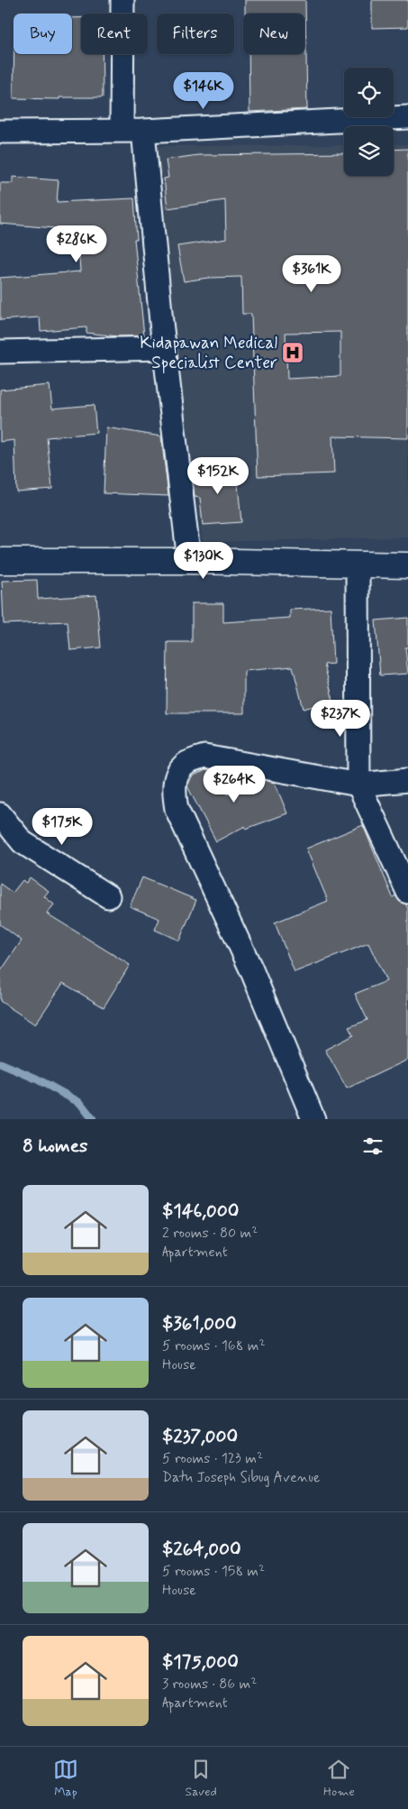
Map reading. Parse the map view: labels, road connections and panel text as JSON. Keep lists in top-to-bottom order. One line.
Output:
{"places":{"hospital":["Kidapawan Medical Specialist Center"]},"page":{"chip":["Buy","Rent","Filters","New"],"price":["$146K","$286K","$361K","$152K","$130K","$237K","$264K","$175K"],"heading":"8 homes","list":[{"name":"$146,000","note":"2 rooms · 80 m² · Apartment"},{"name":"$361,000","note":"5 rooms · 168 m² · House"},{"name":"$237,000","note":"5 rooms · 123 m² · Datu Joseph Sibug Avenue"},{"name":"$264,000","note":"5 rooms · 158 m² · House"},{"name":"$175,000","note":"3 rooms · 86 m² · Apartment"}],"tabs":["Map","Saved","Home"]}}
